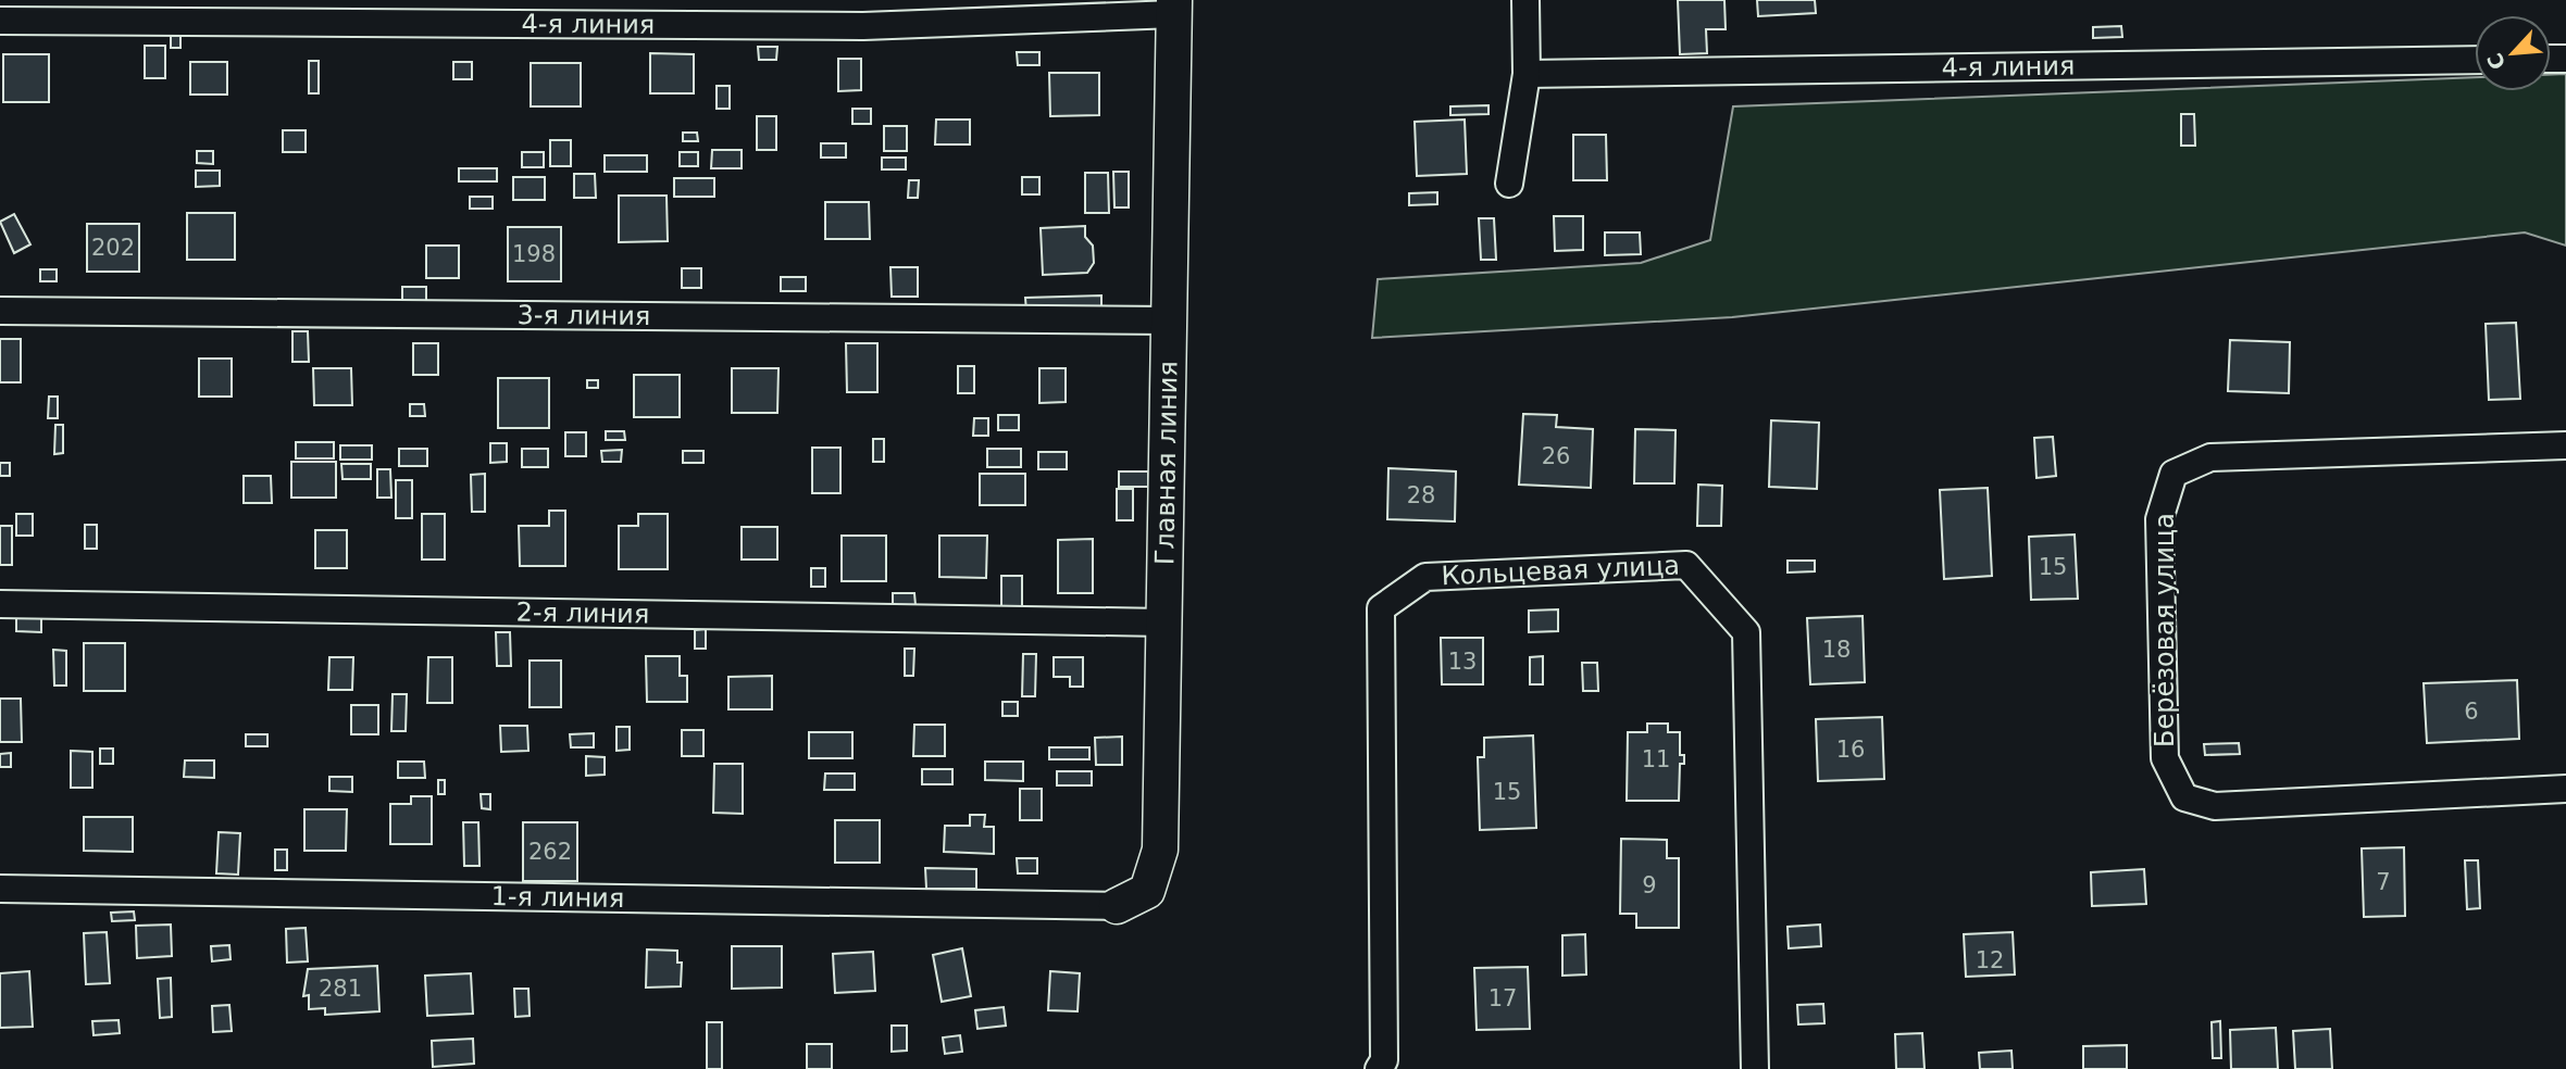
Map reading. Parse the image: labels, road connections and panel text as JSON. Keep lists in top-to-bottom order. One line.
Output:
{"streets":{"street":["4-я линия","3-я линия","Главная линия","Кольцевая улица","2-я линия","Берёзовая улица","1-я линия"]},"crossings":[["4-я линия","Главная линия"],["3-я линия","Главная линия"],["Главная линия","2-я линия"],["Главная линия","1-я линия"]],"house_numbers":["202","198","26","28","15","18","13","6","16","11","15","262","7","9","12","281","17"],"north":"bottom left"}
